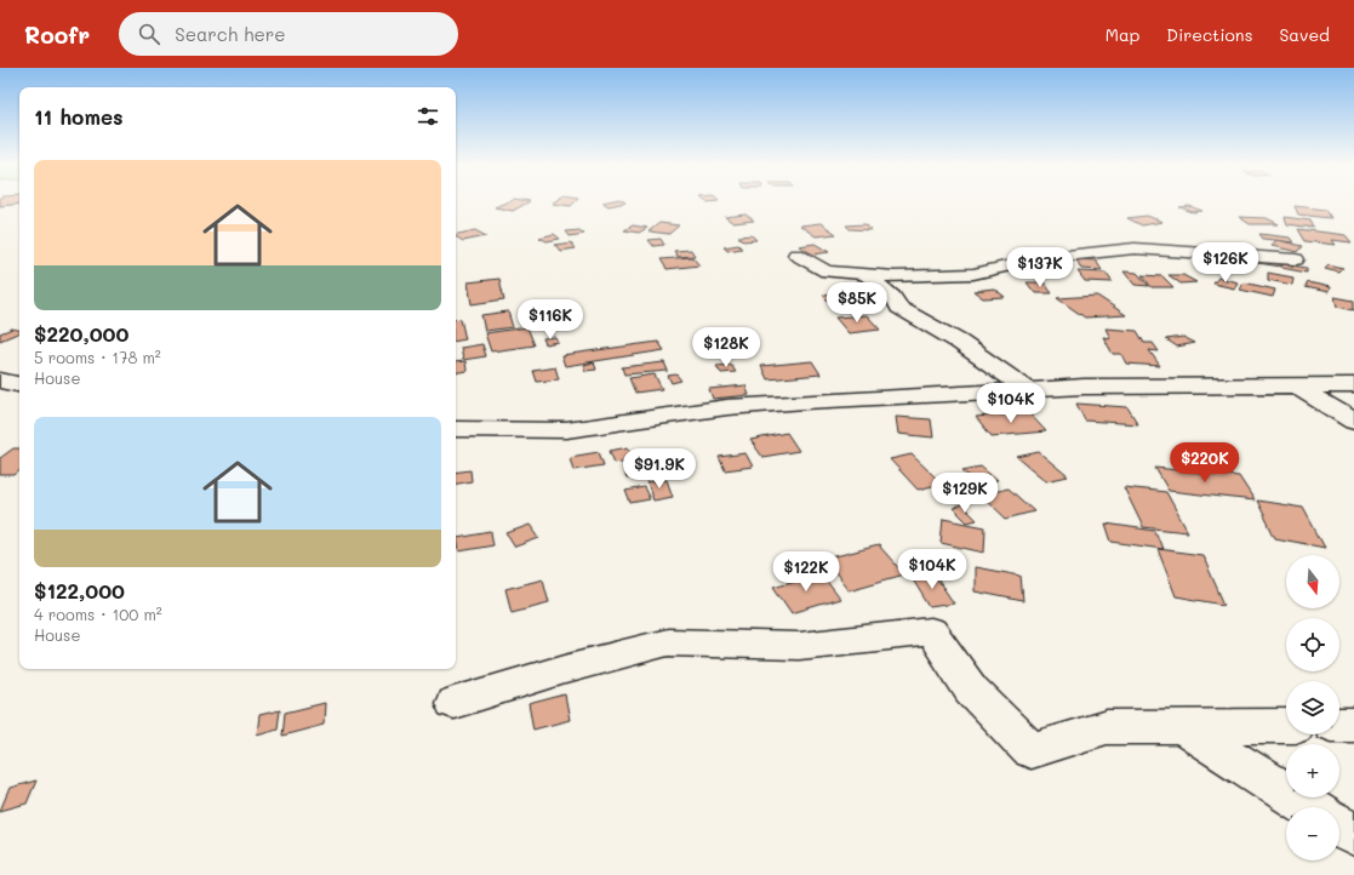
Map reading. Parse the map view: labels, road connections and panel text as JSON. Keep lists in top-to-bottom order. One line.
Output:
{"north":"bottom","page":{"header":"Roofr","search":"Search here","nav":["Map","Directions","Saved"],"heading":"11 homes","list":[{"name":"$220,000","note":"5 rooms · 178 m² · House"},{"name":"$122,000","note":"4 rooms · 100 m² · House"}],"price":["$126K","$137K","$85K","$116K","$128K","$104K","$220K","$91.9K","$129K","$104K","$122K"],"map_buttons":["+","−"]}}
